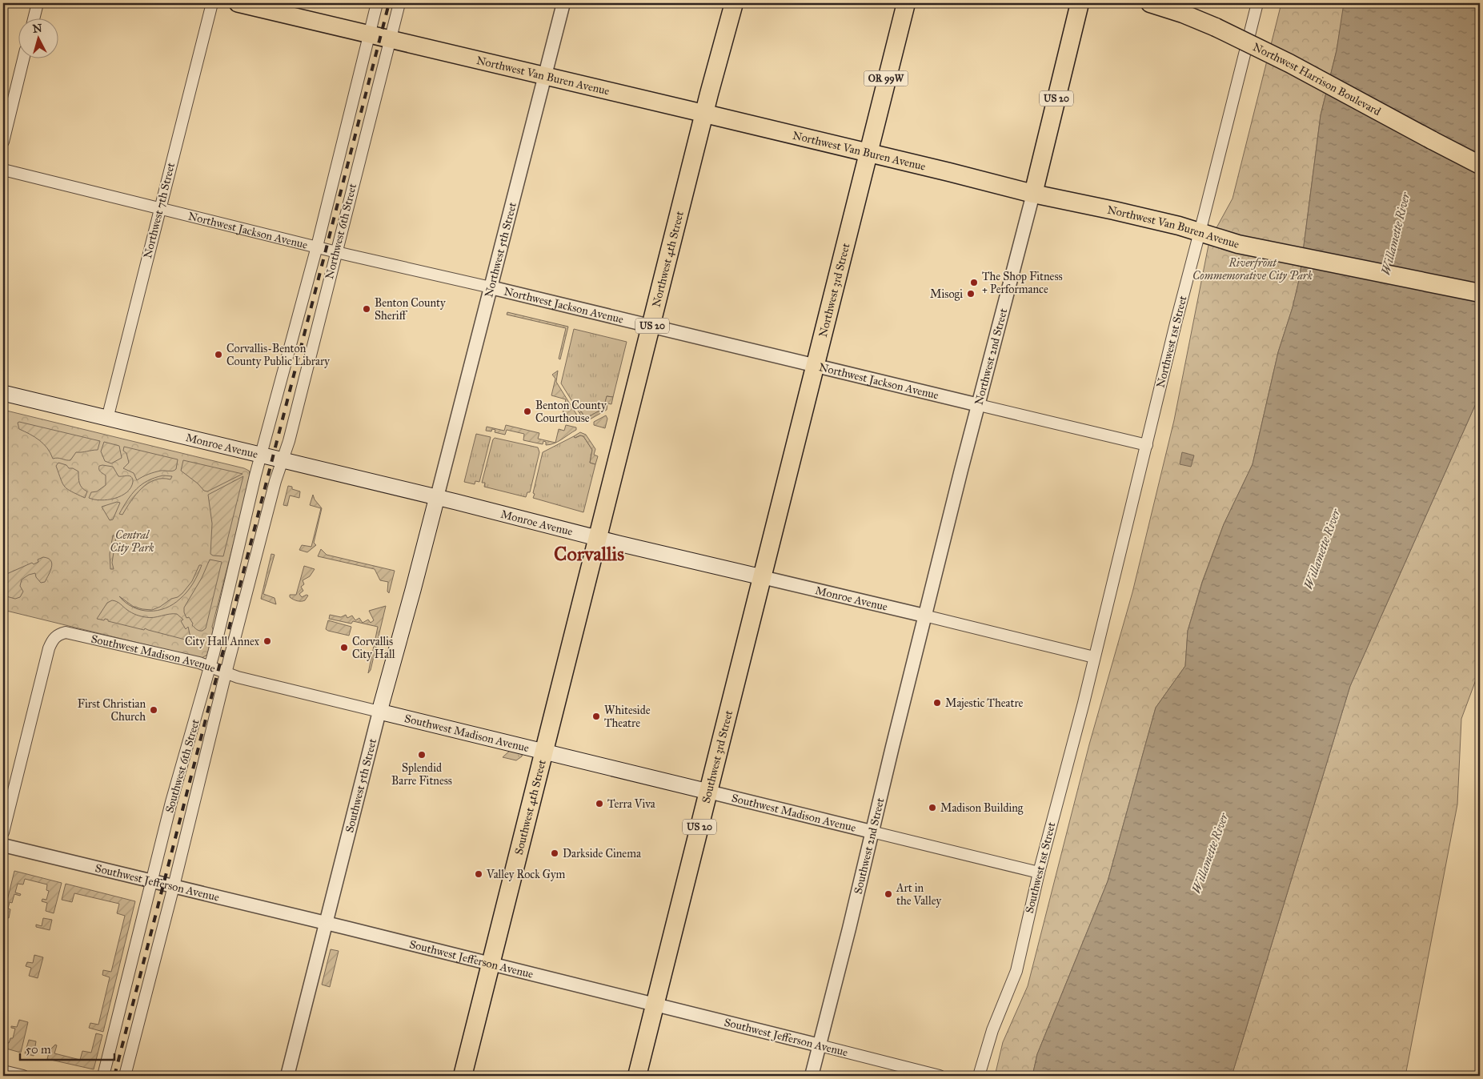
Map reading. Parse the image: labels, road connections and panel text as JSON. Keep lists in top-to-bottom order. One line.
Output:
{"streets":{"highway":["Northwest Van Buren Avenue","OR 99W","Northwest Harrison Boulevard","US 20","Northwest 4th Street","Northwest 3rd Street","Northwest 2nd Street","Southwest 3rd Street","Southwest 4th Street"],"main road":["Monroe Avenue","Southwest Madison Avenue","Southwest 5th Street"],"street":["Northwest 7th Street","Northwest Jackson Avenue","Northwest 6th Street","Northwest 5th Street","Northwest 1st Street","Southwest 6th Street","Southwest 2nd Street","Southwest 1st Street","Southwest Jefferson Avenue"]},"crossings":[["Northwest Van Buren Avenue","Northwest 6th Street"],["Northwest Van Buren Avenue","Northwest 5th Street"],["Northwest Van Buren Avenue","Northwest 4th Street"],["Northwest Van Buren Avenue","Northwest 3rd Street"],["Northwest Van Buren Avenue","Northwest 1st Street"],["Northwest Van Buren Avenue","Northwest 2nd Street"],["Northwest 7th Street","Northwest Jackson Avenue"],["Northwest 7th Street","Monroe Avenue"],["Northwest Jackson Avenue","Northwest 6th Street"],["Northwest Jackson Avenue","Northwest 5th Street"],["Northwest Jackson Avenue","Northwest 4th Street"],["Northwest Jackson Avenue","Northwest 3rd Street"],["Northwest Jackson Avenue","Northwest 1st Street"],["Northwest Jackson Avenue","Northwest 2nd Street"],["Northwest 6th Street","Monroe Avenue"],["Northwest 6th Street","Southwest 6th Street"],["Northwest 5th Street","Monroe Avenue"],["Northwest 5th Street","Southwest 5th Street"],["Northwest 4th Street","Monroe Avenue"],["Northwest 4th Street","Southwest 4th Street"],["Northwest 3rd Street","Monroe Avenue"],["Northwest 3rd Street","Southwest 3rd Street"],["Northwest 1st Street","Monroe Avenue"],["Northwest 1st Street","Southwest 1st Street"],["Northwest 2nd Street","Monroe Avenue"],["Northwest 2nd Street","Southwest 2nd Street"],["Monroe Avenue","Southwest 3rd Street"],["Monroe Avenue","Southwest 6th Street"],["Monroe Avenue","Southwest 5th Street"],["Monroe Avenue","Southwest 4th Street"],["Monroe Avenue","Southwest 2nd Street"],["Monroe Avenue","Southwest 1st Street"],["Southwest Madison Avenue","Southwest 3rd Street"],["Southwest Madison Avenue","Southwest 6th Street"],["Southwest Madison Avenue","Southwest 5th Street"],["Southwest Madison Avenue","Southwest 4th Street"],["Southwest Madison Avenue","Southwest 2nd Street"],["Southwest Madison Avenue","Southwest 1st Street"],["Southwest 3rd Street","Southwest Jefferson Avenue"],["Southwest 6th Street","Southwest Jefferson Avenue"],["Southwest 5th Street","Southwest Jefferson Avenue"],["Southwest 4th Street","Southwest Jefferson Avenue"],["Southwest 2nd Street","Southwest Jefferson Avenue"]],"districts":["Corvallis"],"water":["Willamette River"],"parks":["Riverfront Commemorative City Park","Central City Park"],"places":["The Shop Fitness + Performance","Misogi","Benton County Sheriff","Corvallis-Benton County Public Library","Benton County Courthouse","City Hall Annex","Corvallis City Hall","Majestic Theatre","First Christian Church","Whiteside Theatre","Splendid Barre Fitness","Terra Viva","Madison Building","Darkside Cinema","Valley Rock Gym","Art in the Valley"],"scale_bar":"50 m","north":"top"}
